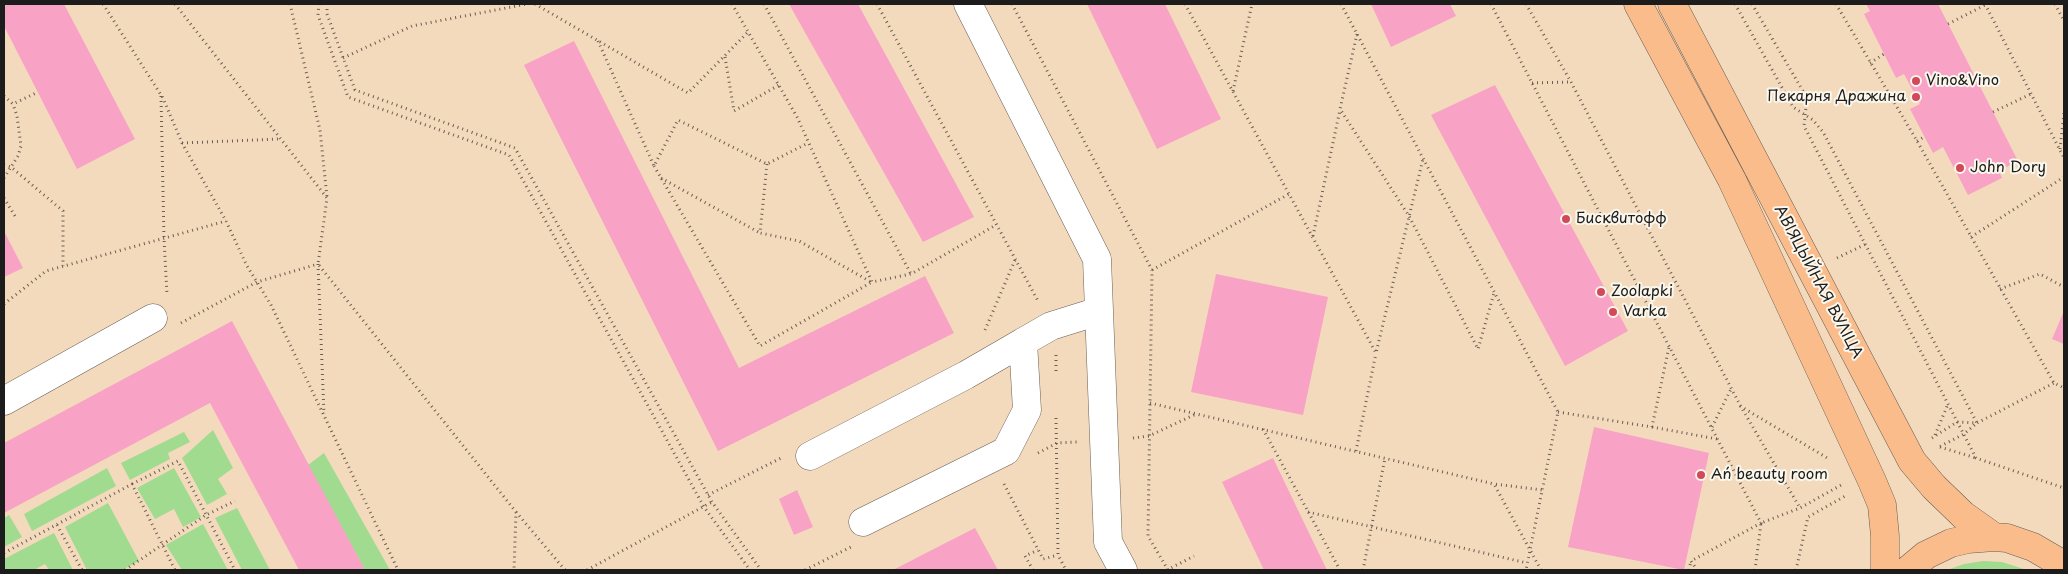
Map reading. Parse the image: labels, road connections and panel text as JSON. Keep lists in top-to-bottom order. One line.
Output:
{"streets":{"main road":["АВІЯЦЫЙНАЯ ВУЛІЦА"]},"places":["Vino&Vino","Пекарня Дражина","John Dory","Бисквитофф","Zoolapki","Varka","Ań beauty room"]}
